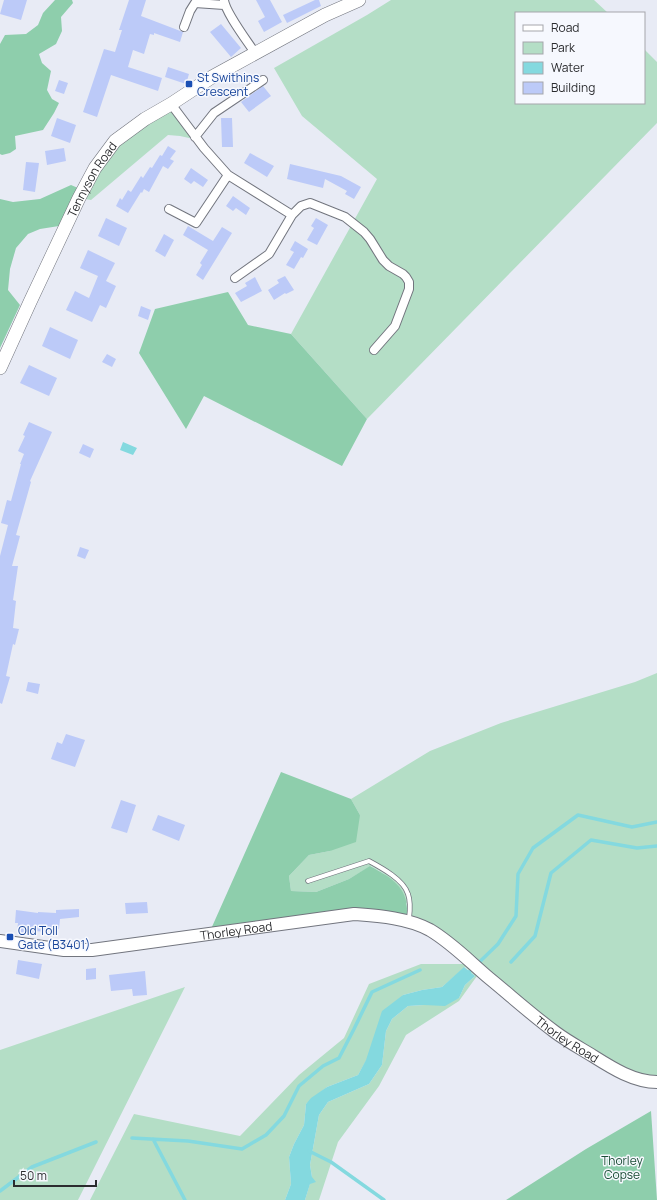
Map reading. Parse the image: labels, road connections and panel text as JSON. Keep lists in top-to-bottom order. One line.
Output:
{"streets":{"main road":["Tennyson Road","Thorley Road"]},"parks":["Thorley Copse"],"places":{"transit":["St Swithins Crescent","Old Toll Gate (B3401)"]},"legend":["Road","Park","Water","Building"],"scale_bar":"50 m"}
